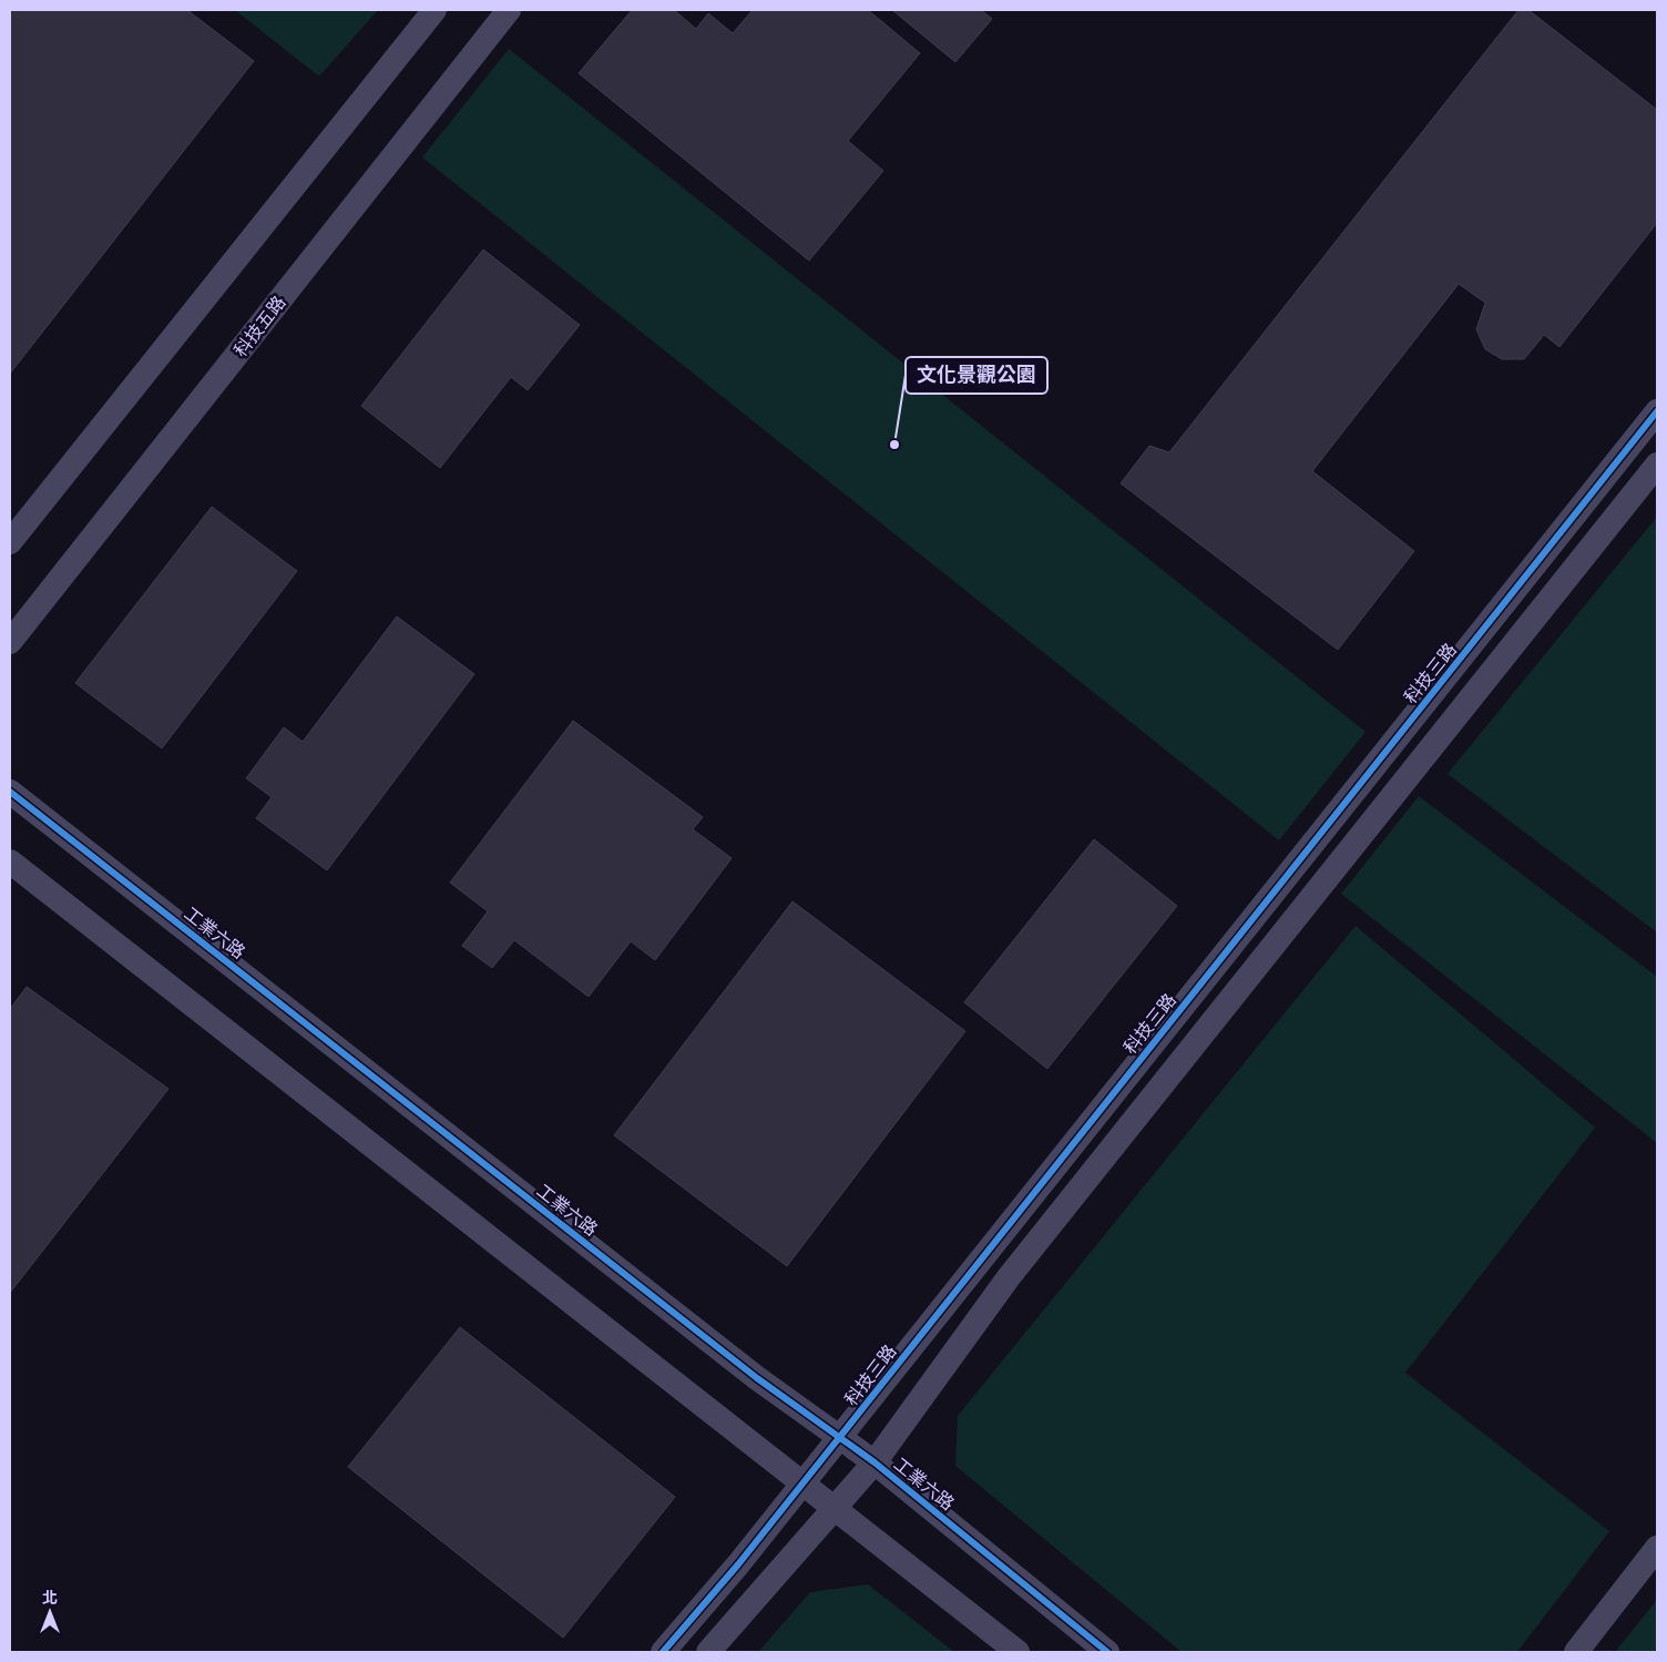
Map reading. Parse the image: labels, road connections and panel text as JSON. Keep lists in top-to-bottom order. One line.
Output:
{"streets":{"street":["科技五路","科技三路","工業六路"]},"crossings":[["科技三路","工業六路"]],"places":["文化景觀公園"],"north":"top"}
